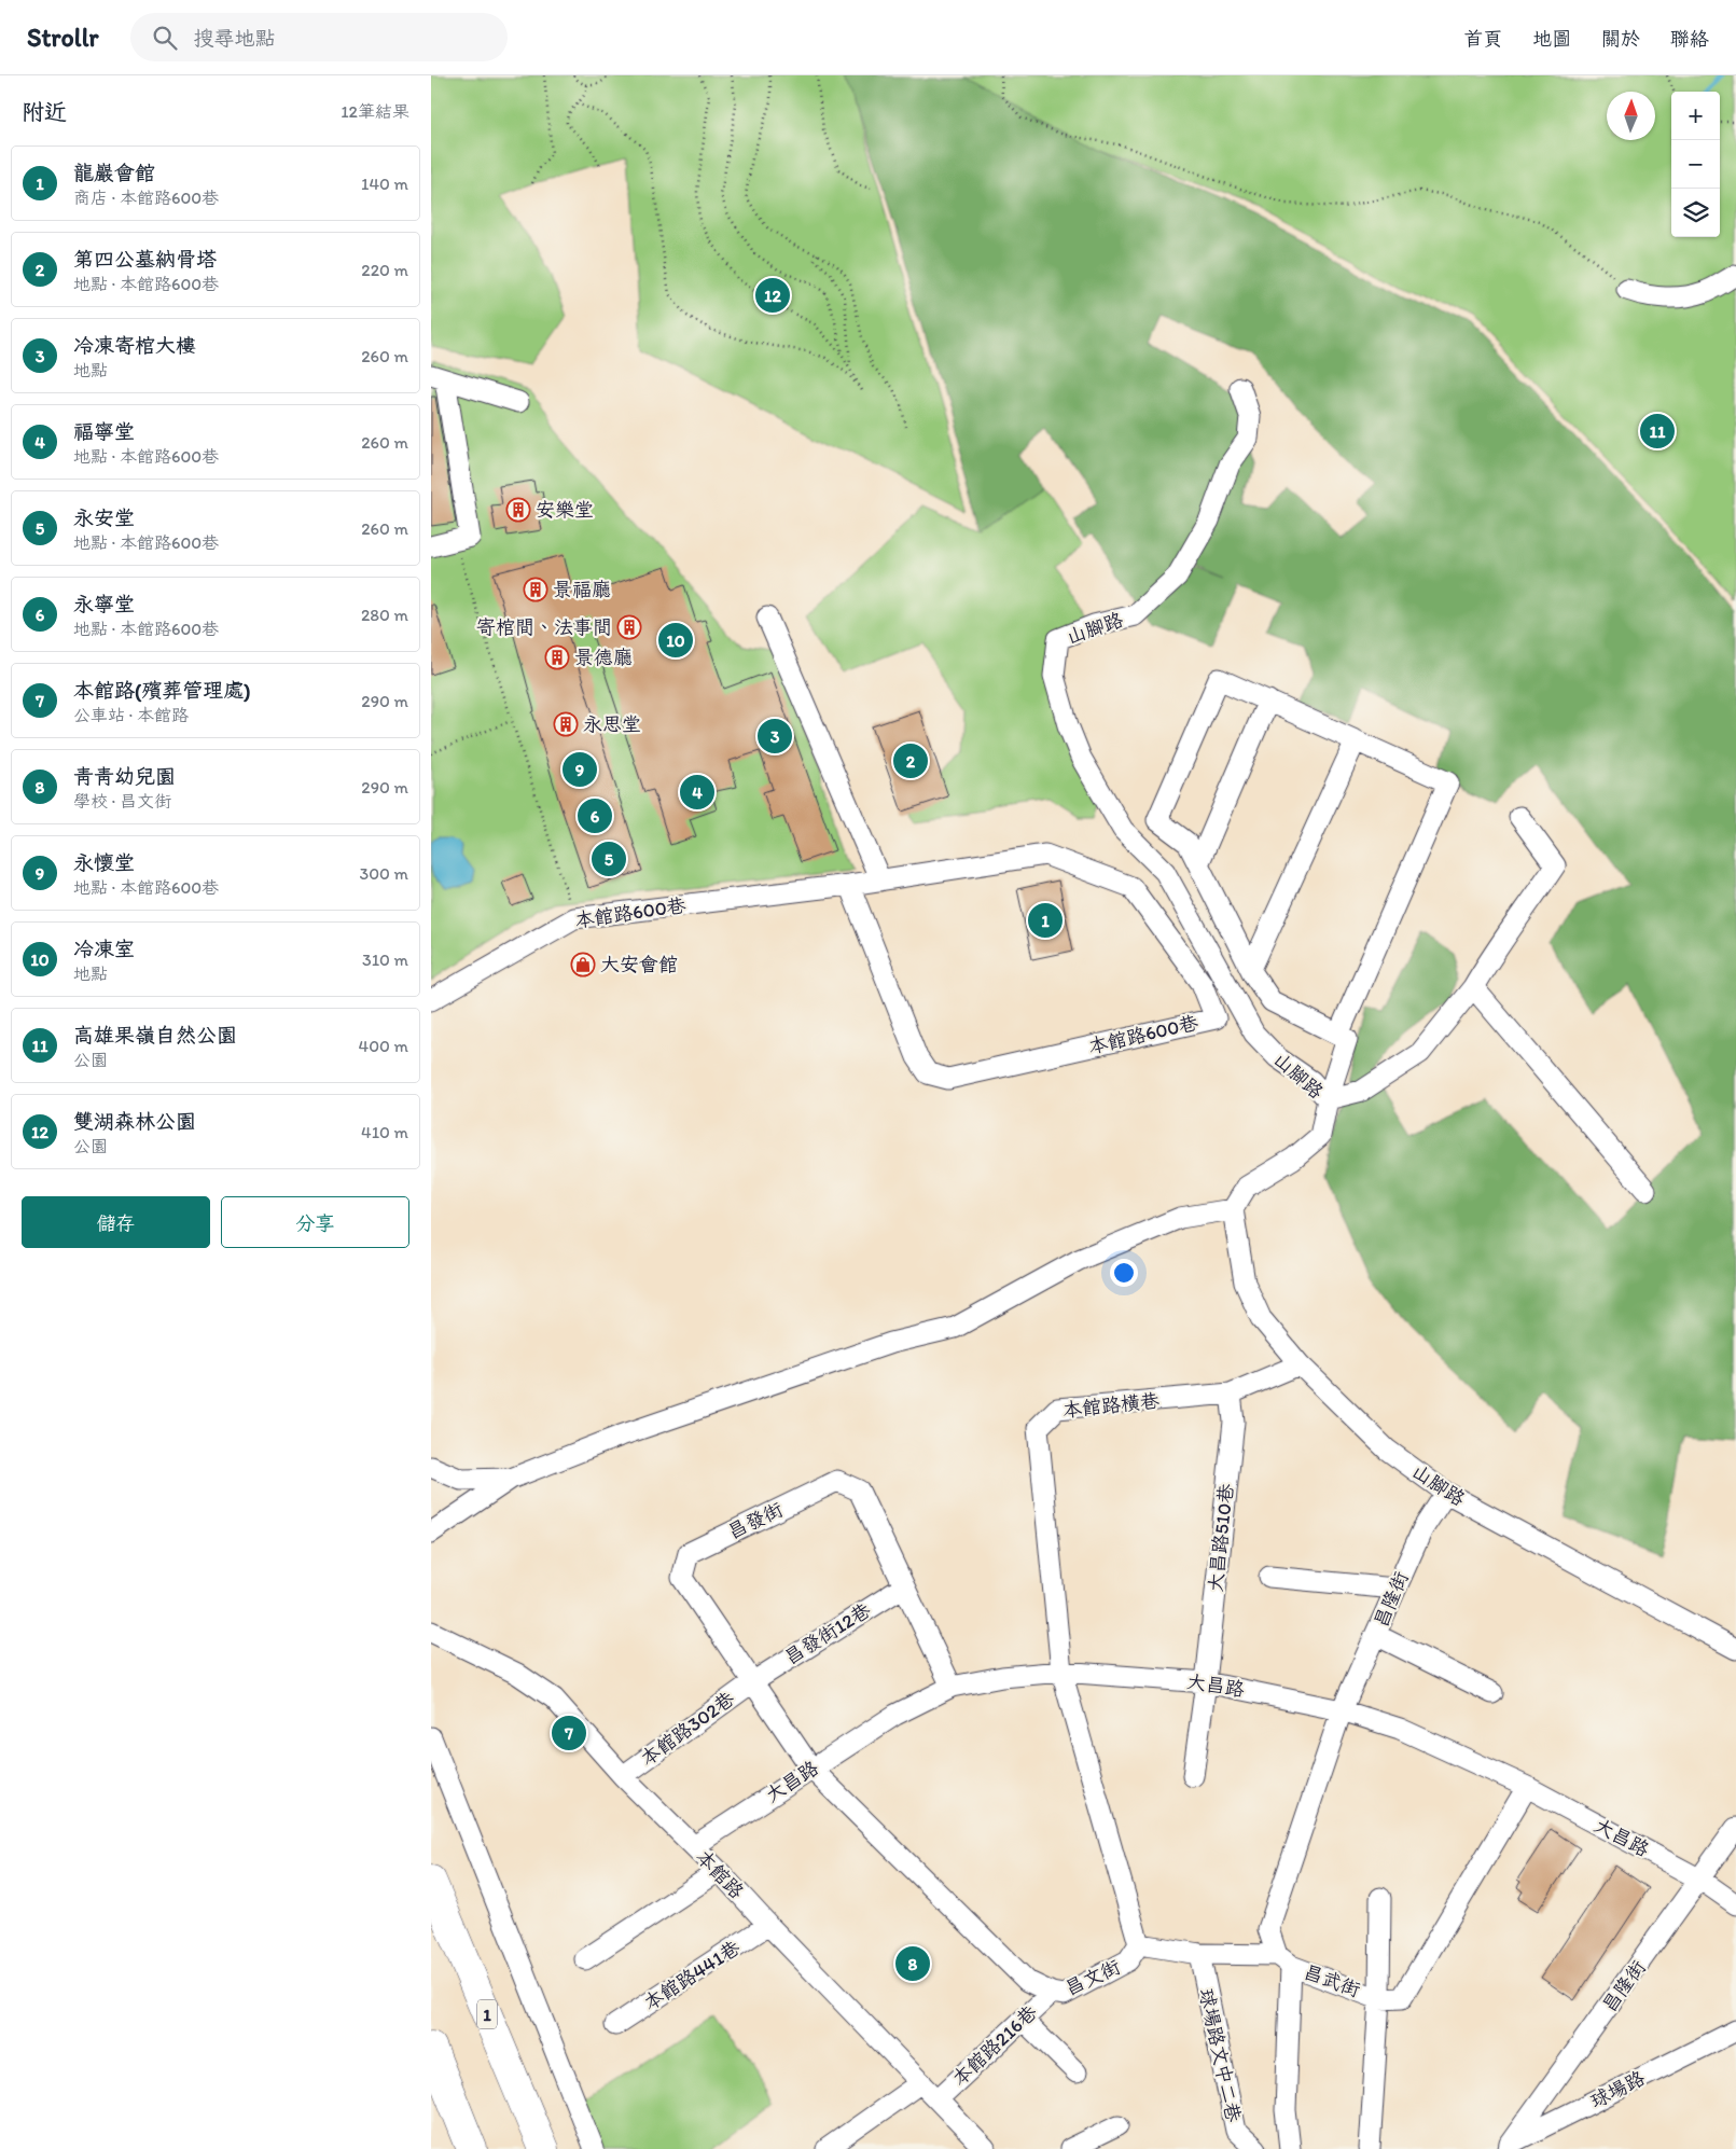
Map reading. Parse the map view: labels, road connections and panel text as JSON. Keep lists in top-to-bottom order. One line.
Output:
{"streets":{"highway":["1"],"street":["山腳路","本館路600巷","本館路橫巷","昌發街","大昌路510巷","昌隆街","昌發街12巷","大昌路","本館路302巷","本館路","本館路441巷","昌文街","昌武街","本館路216巷","球場路文中二巷","球場路"]},"crossings":[["山腳路","本館路橫巷"],["山腳路","昌隆街"],["本館路橫巷","大昌路510巷"],["本館路橫巷","大昌路"],["本館路橫巷","昌文街"],["昌發街","昌發街12巷"],["昌發街","大昌路"],["昌發街","本館路302巷"],["昌發街","昌文街"],["大昌路510巷","大昌路"],["昌隆街","大昌路"],["昌隆街","球場路"],["昌發街12巷","本館路302巷"],["大昌路","本館路"],["大昌路","昌文街"],["大昌路","昌武街"],["本館路302巷","本館路"],["本館路","本館路441巷"],["本館路","本館路216巷"],["昌文街","昌武街"],["昌文街","本館路216巷"],["昌武街","球場路文中二巷"]],"places":{"building":["安樂堂","景福廳","寄棺間、法事間","景德廳","永思堂"],"shop":["大安會館"]},"north":"top","page":{"header":"Strollr","search":"搜尋地點","nav":["首頁","地圖","關於","聯絡"],"heading":["附近","12筆結果"],"map_buttons":["+","−"],"list":[{"mark":"1","name":"龍巖會館","note":"商店 · 本館路600巷","value":"140 m"},{"mark":"2","name":"第四公墓納骨塔","note":"地點 · 本館路600巷","value":"220 m"},{"mark":"3","name":"冷凍寄棺大樓","note":"地點","value":"260 m"},{"mark":"4","name":"福寧堂","note":"地點 · 本館路600巷","value":"260 m"},{"mark":"5","name":"永安堂","note":"地點 · 本館路600巷","value":"260 m"},{"mark":"6","name":"永寧堂","note":"地點 · 本館路600巷","value":"280 m"},{"mark":"7","name":"本館路(殯葬管理處)","note":"公車站 · 本館路","value":"290 m"},{"mark":"8","name":"青青幼兒園","note":"學校 · 昌文街","value":"290 m"},{"mark":"9","name":"永懷堂","note":"地點 · 本館路600巷","value":"300 m"},{"mark":"10","name":"冷凍室","note":"地點","value":"310 m"},{"mark":"11","name":"高雄果嶺自然公園","note":"公園","value":"400 m"},{"mark":"12","name":"雙湖森林公園","note":"公園","value":"410 m"}],"pins":["12","11","10","3","2","9","4","6","5","1","7","8"],"buttons":["儲存","分享"]}}
